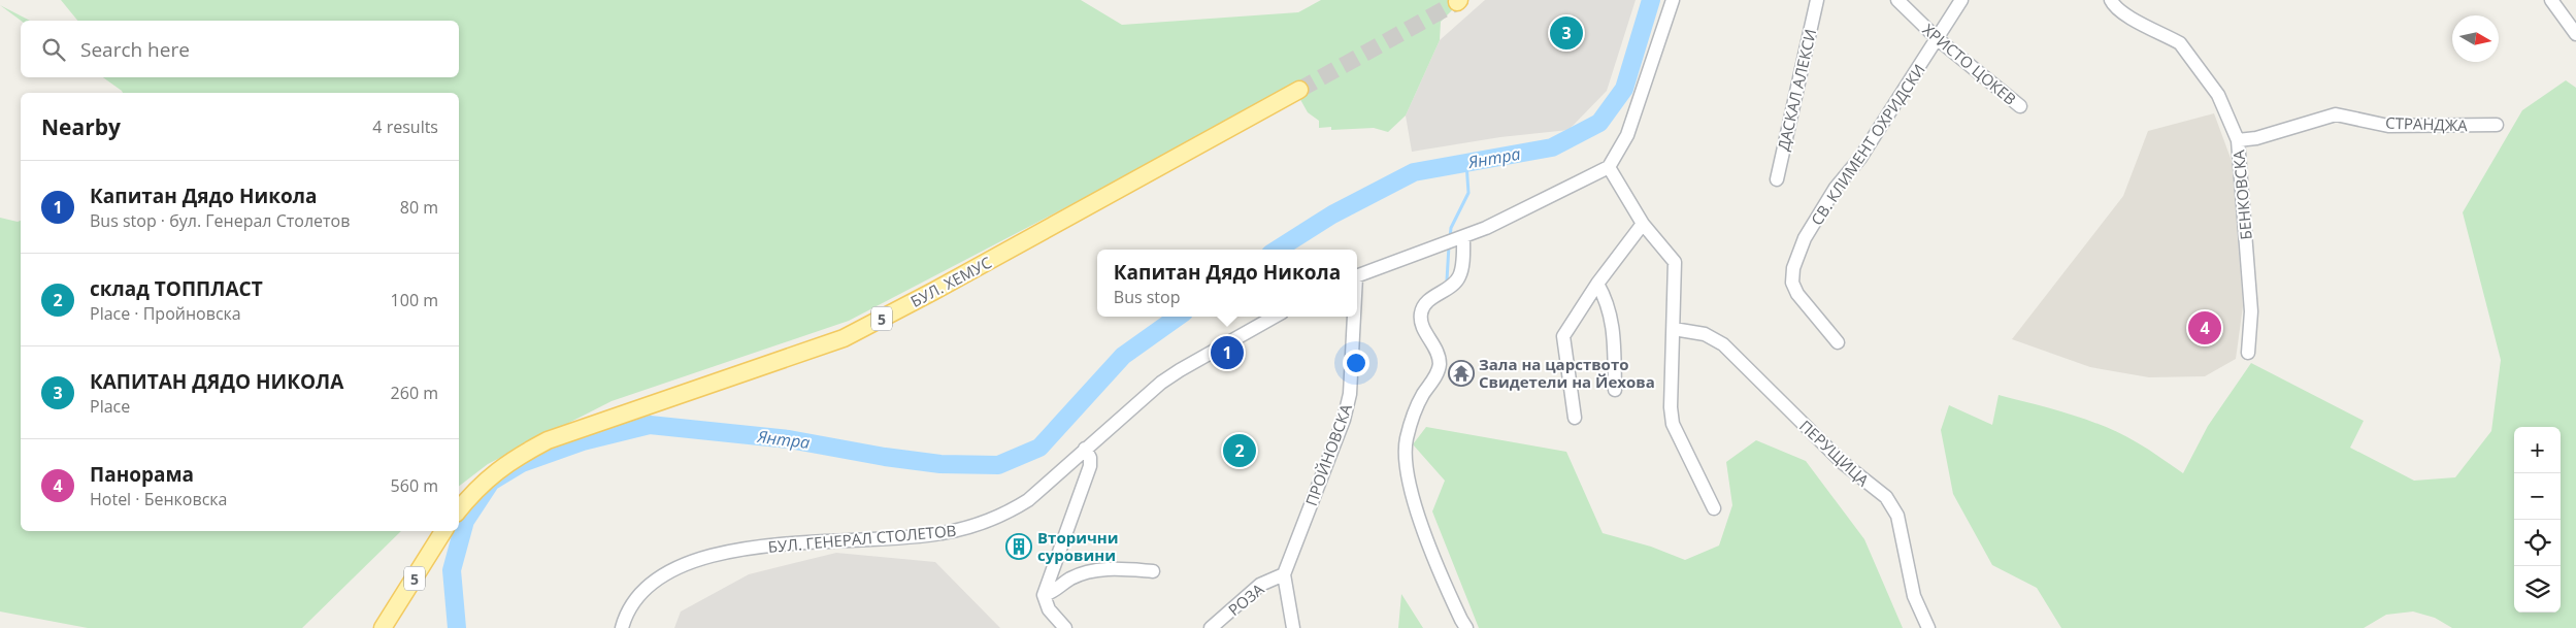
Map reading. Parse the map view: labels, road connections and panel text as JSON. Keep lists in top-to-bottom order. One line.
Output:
{"streets":{"main road":["БУЛ. ХЕМУС","5"],"street":["ХРИСТО ЦОКЕВ","ДАСКАЛ АЛЕКСИ","СТРАНДЖА","СВ. КЛИМЕНТ ОХРИДСКИ","БЕНКОВСКА","ПЕРУЩИЦА","ПРОЙНОВСКА","БУЛ. ГЕНЕРАЛ СТОЛЕТОВ","РОЗА"]},"crossings":[["ХРИСТО ЦОКЕВ","СВ. КЛИМЕНТ ОХРИДСКИ"],["СТРАНДЖА","БЕНКОВСКА"],["ПРОЙНОВСКА","РОЗА"]],"water":["Янтра"],"places":{"temple":["Зала на царството Свидетели на Йехова"],"building":["Вторични суровини"]},"north":"right","page":{"pins":["3","4","1","2"],"search":"Search here","heading":["Nearby","4 results"],"list":[{"mark":"1","name":"Капитан Дядо Никола","note":"Bus stop · бул. Генерал Столетов","value":"80 m"},{"mark":"2","name":"склад ТОППЛАСТ","note":"Place · Пройновска","value":"100 m"},{"mark":"3","name":"КАПИТАН ДЯДО НИКОЛА","note":"Place","value":"260 m"},{"mark":"4","name":"Панорама","note":"Hotel · Бенковска","value":"560 m"}],"popup":["Капитан Дядо Никола","Bus stop"],"map_buttons":["+","−"]}}
